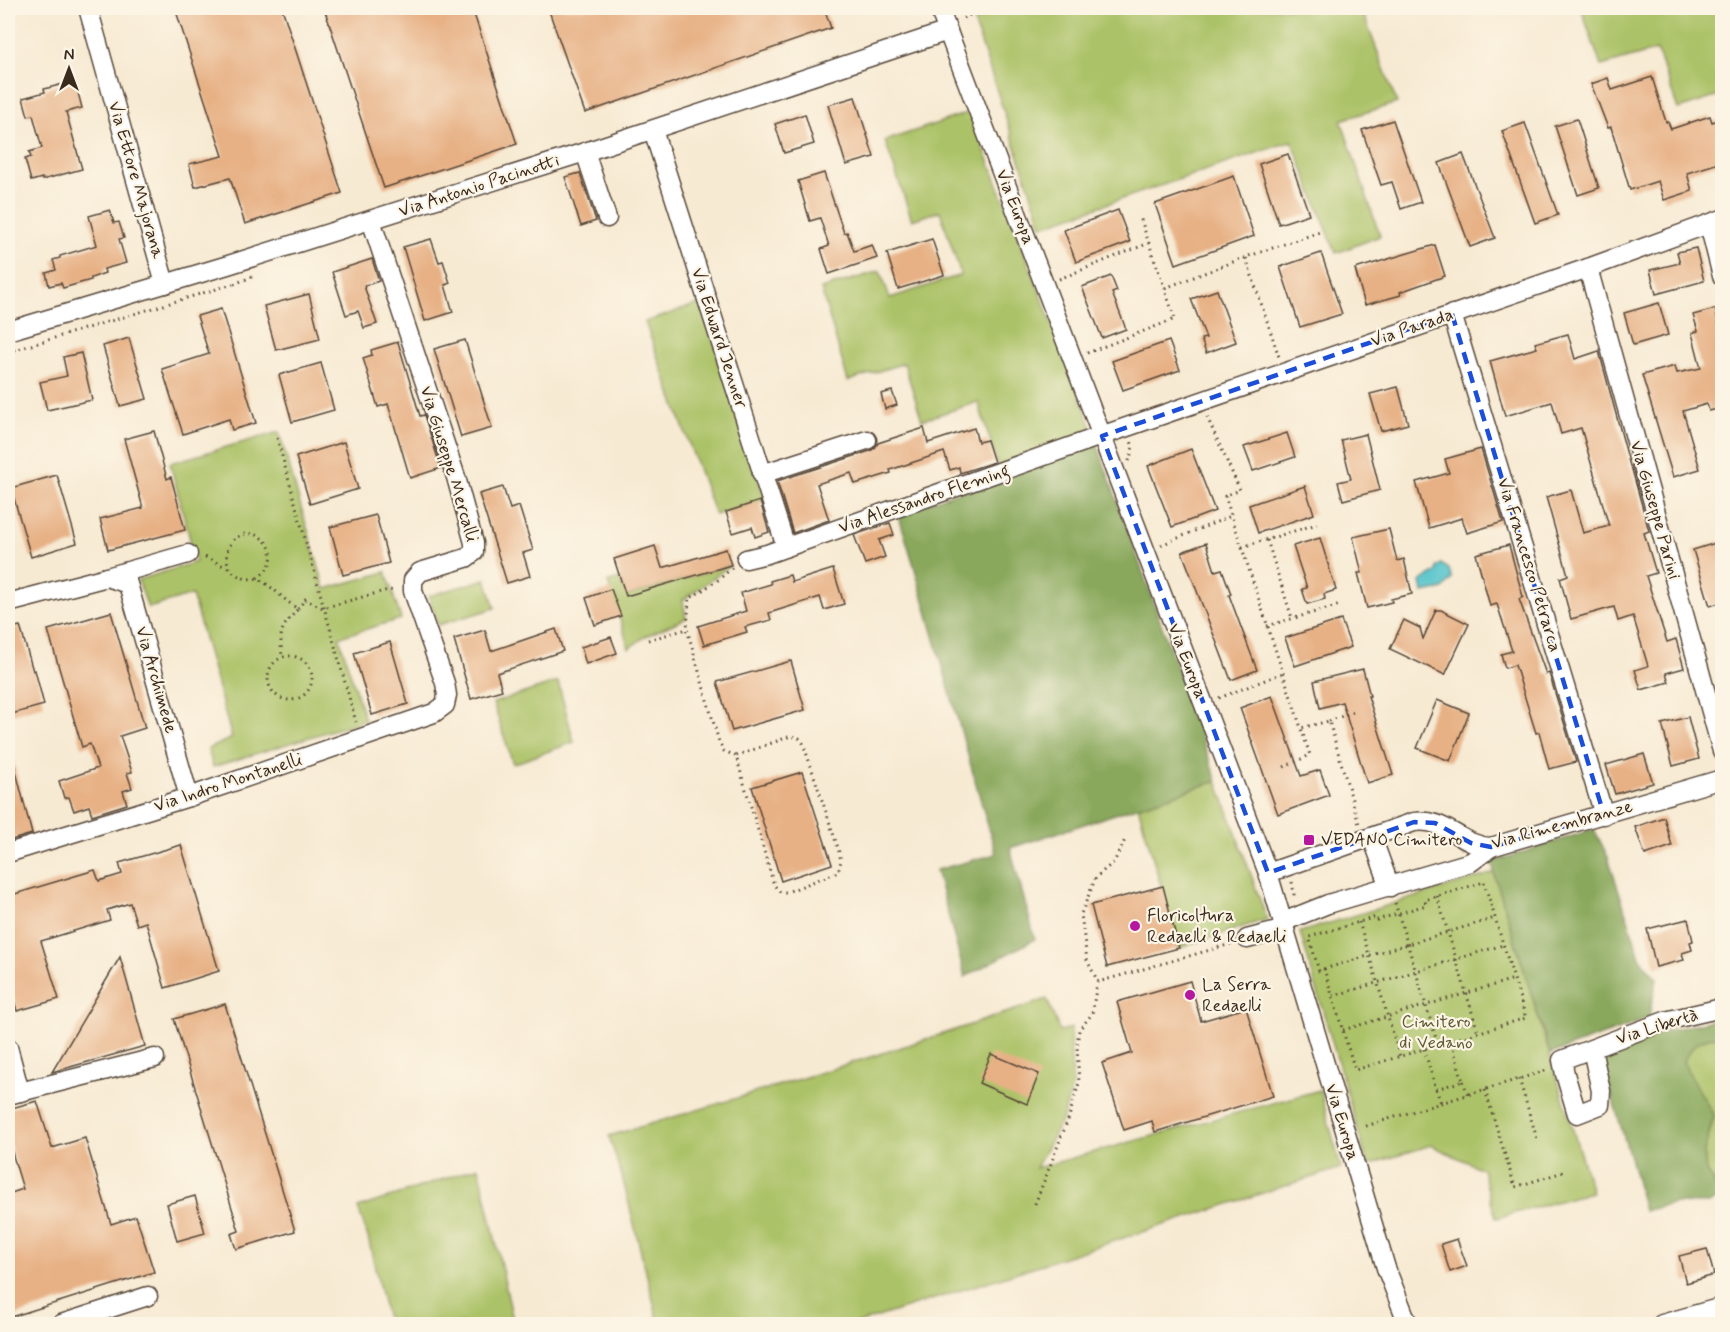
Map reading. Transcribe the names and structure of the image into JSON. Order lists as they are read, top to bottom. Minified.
{"streets":{"street":["Via Ettore Majorana","Via Antonio Pacinotti","Via Europa","Via Parada","Via Edward Jenner","Via Giuseppe Mercalli","Via Alessandro Fleming","Via Giuseppe Parini","Via Francesco Petrarca","Via Archimede","Via Indro Montanelli","Via Rimembranze","Via Libertà"]},"crossings":[["Via Ettore Majorana","Via Antonio Pacinotti"],["Via Antonio Pacinotti","Via Europa"],["Via Antonio Pacinotti","Via Edward Jenner"],["Via Antonio Pacinotti","Via Giuseppe Mercalli"],["Via Europa","Via Parada"],["Via Europa","Via Alessandro Fleming"],["Via Europa","Via Rimembranze"],["Via Parada","Via Alessandro Fleming"],["Via Parada","Via Giuseppe Parini"],["Via Parada","Via Francesco Petrarca"],["Via Edward Jenner","Via Alessandro Fleming"],["Via Giuseppe Mercalli","Via Indro Montanelli"],["Via Francesco Petrarca","Via Rimembranze"],["Via Archimede","Via Indro Montanelli"]],"parks":["Cimitero di Vedano"],"places":{"transit":["VEDANO Cimitero"],"other":["Floricoltura Redaelli & Redaelli","La Serra Redaelli"]},"north":"top"}
